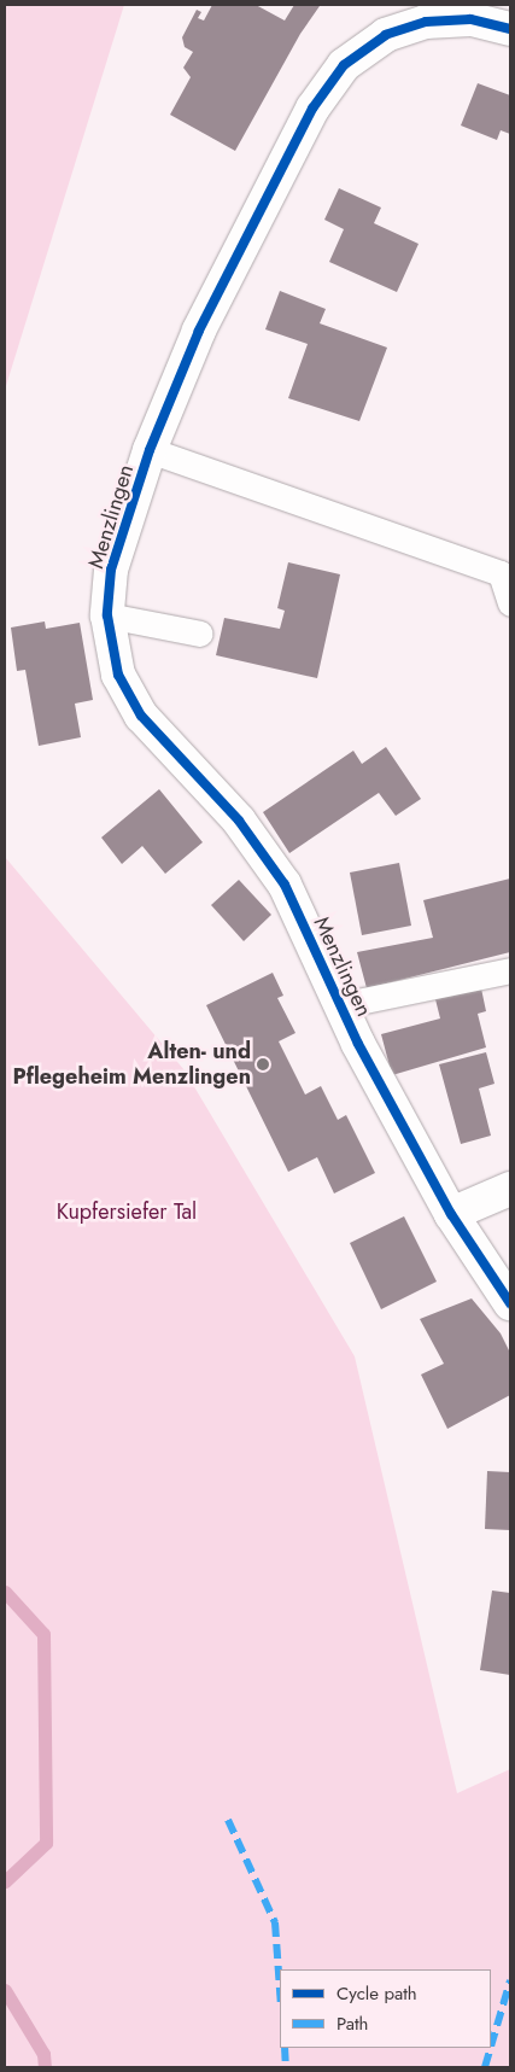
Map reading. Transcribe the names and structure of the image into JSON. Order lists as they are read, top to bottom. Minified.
{"streets":{"street":["Menzlingen"]},"parks":["Kupfersiefer Tal"],"places":["Alten- und Pflegeheim Menzlingen"],"legend":["Cycle path","Path"]}
